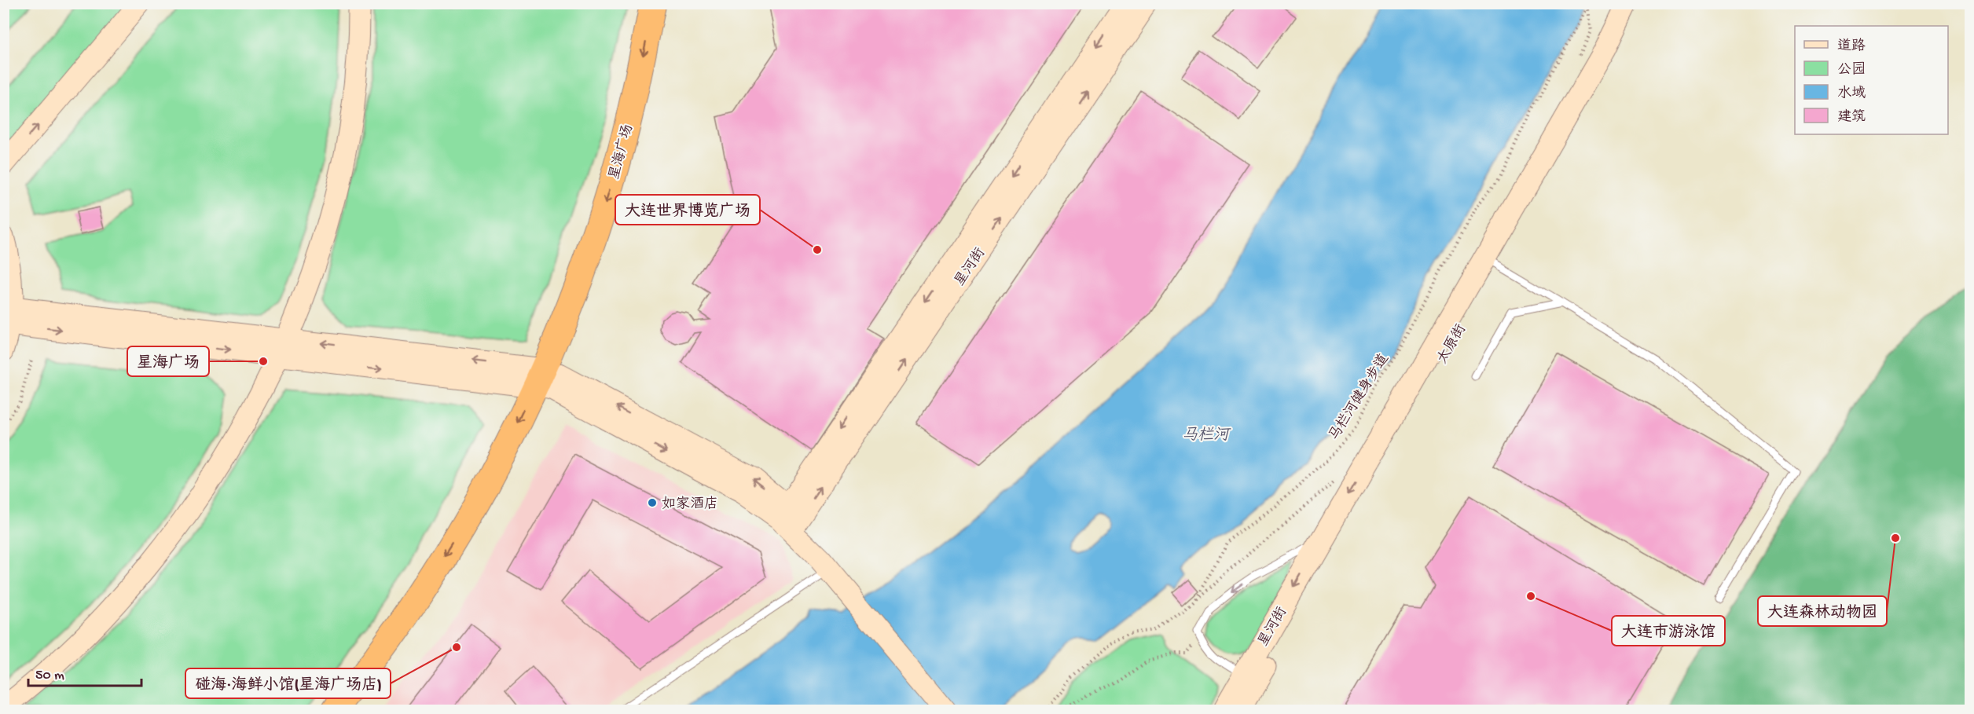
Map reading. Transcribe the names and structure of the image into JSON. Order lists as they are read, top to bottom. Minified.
{"streets":{"highway":["星海广场"],"street":["星河街","太原街"],"path":["马栏河健身步道"]},"crossings":[["星河街","太原街"]],"water":["马栏河"],"places":["大连世界博览广场","星海广场","如家酒店","大连森林动物园","大连市游泳馆","碰海·海鲜小馆(星海广场店)"],"legend":["道路","公园","水域","建筑"],"scale_bar":"50 m"}
